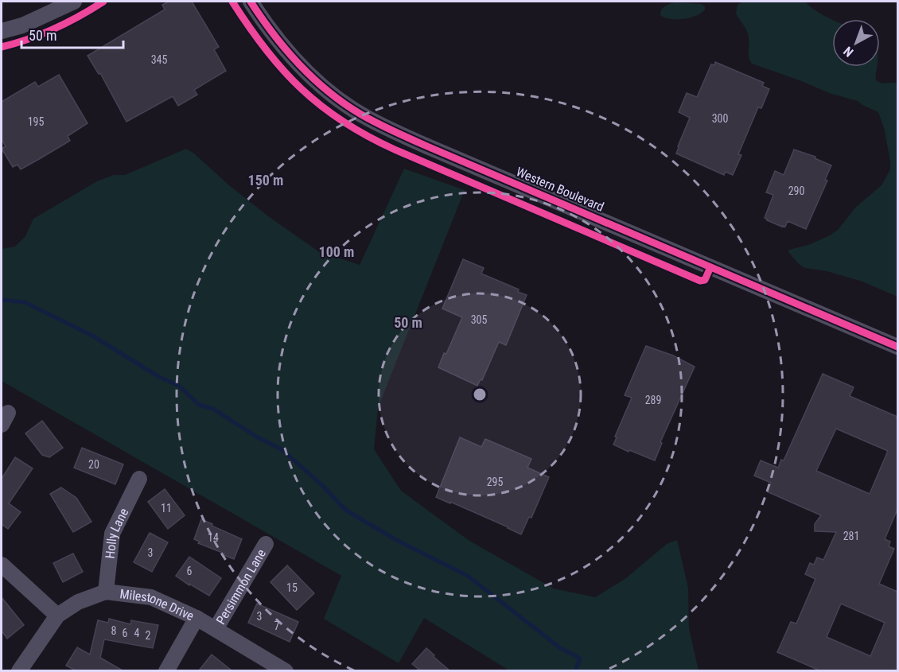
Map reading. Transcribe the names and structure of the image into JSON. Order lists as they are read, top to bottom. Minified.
{"streets":{"street":["Western Boulevard","Holly Lane","Persimmon Lane","Milestone Drive"]},"crossings":[["Holly Lane","Milestone Drive"],["Persimmon Lane","Milestone Drive"]],"house_numbers":["345","300","195","290","305","289","20","295","11","281","14","3","6","15","3","7","8","6","4","2"],"scale_bar":"50 m","north":"bottom left","rings":["150 m","100 m","50 m"]}
